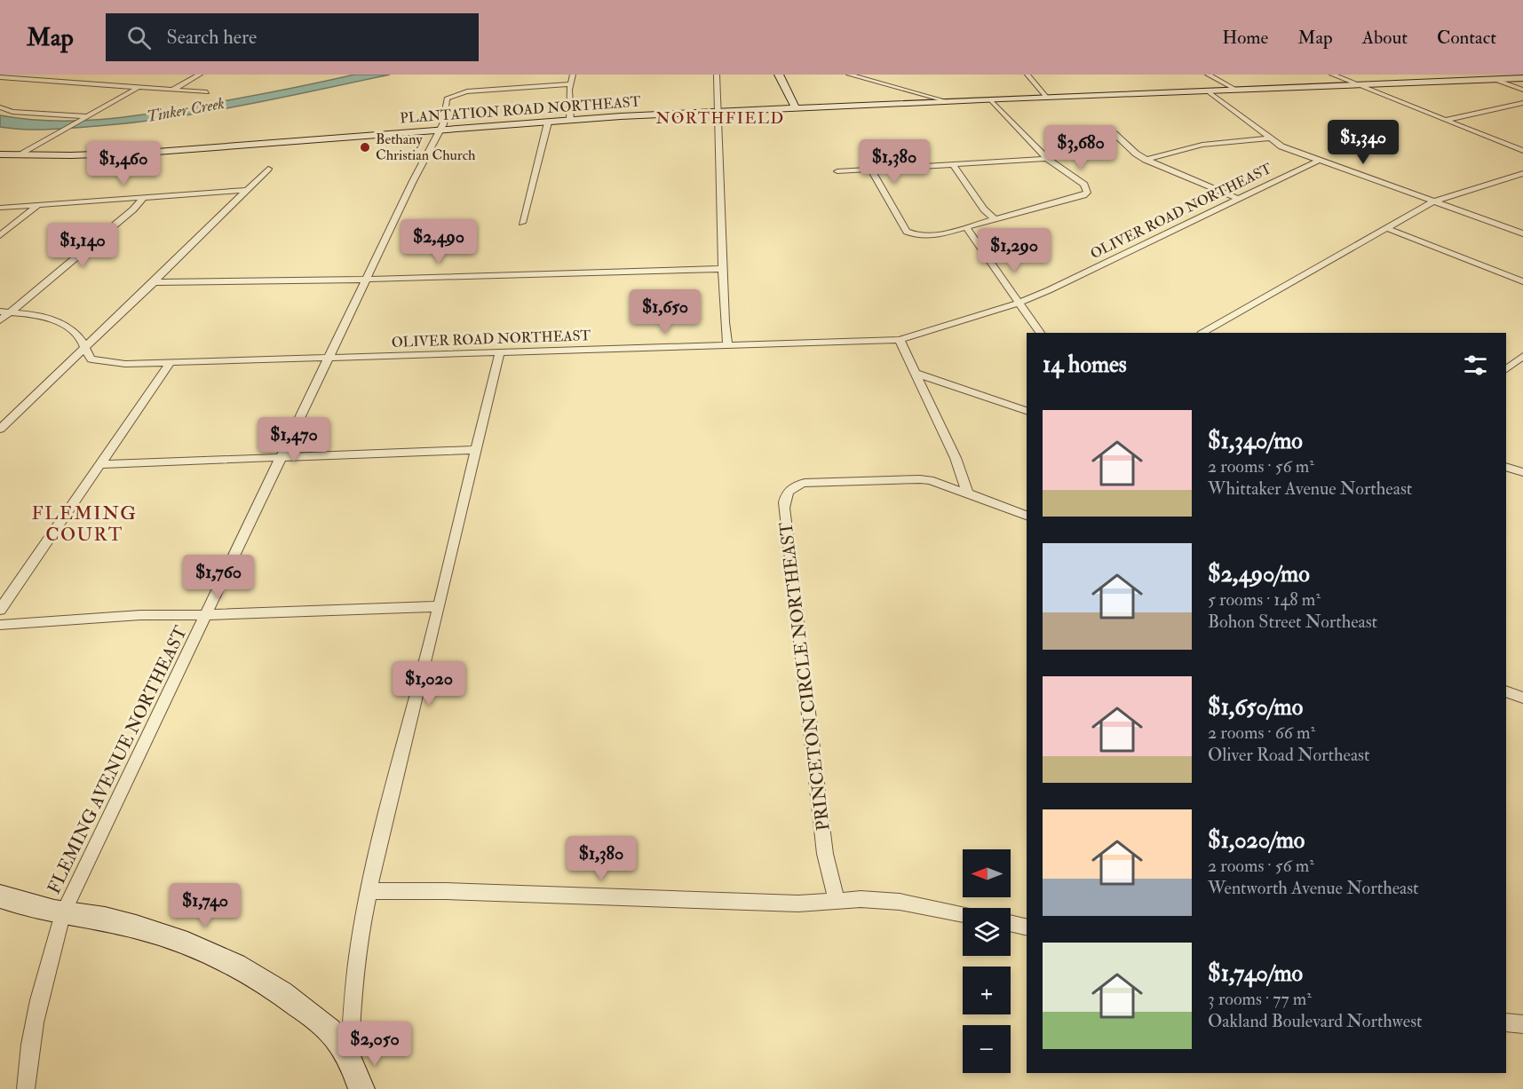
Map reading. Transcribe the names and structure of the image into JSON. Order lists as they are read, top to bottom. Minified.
{"streets":{"main road":["PLANTATION ROAD NORTHEAST"],"street":["OLIVER ROAD NORTHEAST","PRINCETON CIRCLE NORTHEAST","FLEMING AVENUE NORTHEAST"]},"crossings":[["PLANTATION ROAD NORTHEAST","FLEMING AVENUE NORTHEAST"],["OLIVER ROAD NORTHEAST","FLEMING AVENUE NORTHEAST"]],"districts":["NORTHFIELD","FLEMING COURT"],"water":["Tinker Creek"],"places":["Bethany Christian Church"],"north":"left","page":{"header":"Map","search":"Search here","nav":["Home","Map","About","Contact"],"price":["$1,340","$3,680","$1,380","$1,460","$2,490","$1,140","$1,290","$1,650","$1,470","$1,760","$1,020","$1,380","$1,740","$2,050"],"heading":"14 homes","list":[{"name":"$1,340/mo","note":"2 rooms · 56 m² · Whittaker Avenue Northeast"},{"name":"$2,490/mo","note":"5 rooms · 148 m² · Bohon Street Northeast"},{"name":"$1,650/mo","note":"2 rooms · 66 m² · Oliver Road Northeast"},{"name":"$1,020/mo","note":"2 rooms · 56 m² · Wentworth Avenue Northeast"},{"name":"$1,740/mo","note":"3 rooms · 77 m² · Oakland Boulevard Northwest"}],"map_buttons":["+","−"]}}
